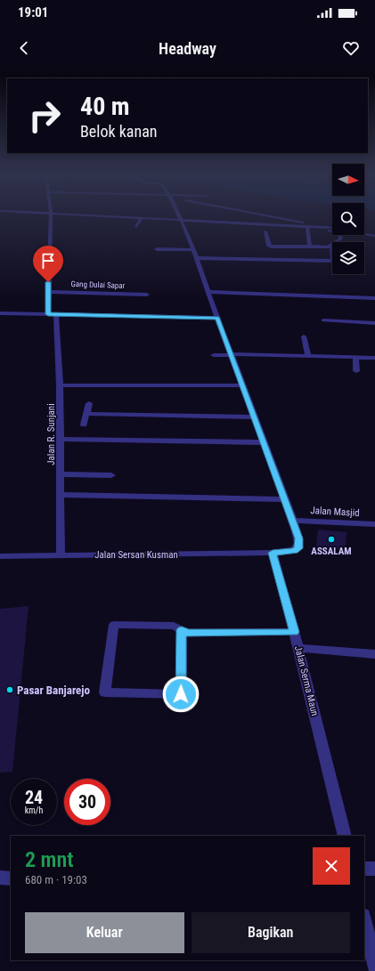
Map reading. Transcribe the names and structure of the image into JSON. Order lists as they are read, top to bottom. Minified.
{"streets":{"street":["Gang Dulai Sapar","Jalan R. Sunjani","Jalan Masjid","Jalan Sersan Kusman","Jalan Serma Maun"]},"crossings":[["Jalan R. Sunjani","Jalan Sersan Kusman"],["Jalan Sersan Kusman","Jalan Serma Maun"]],"places":["ASSALAM","Pasar Banjarejo"],"north":"right","page":{"status":"19:01","header":"Headway","turn":["40 m","Belok kanan"],"speed":"24 km/h","limit":"30","heading":["2 mnt","680 m · 19:03"],"buttons":["Keluar","Bagikan"]}}
